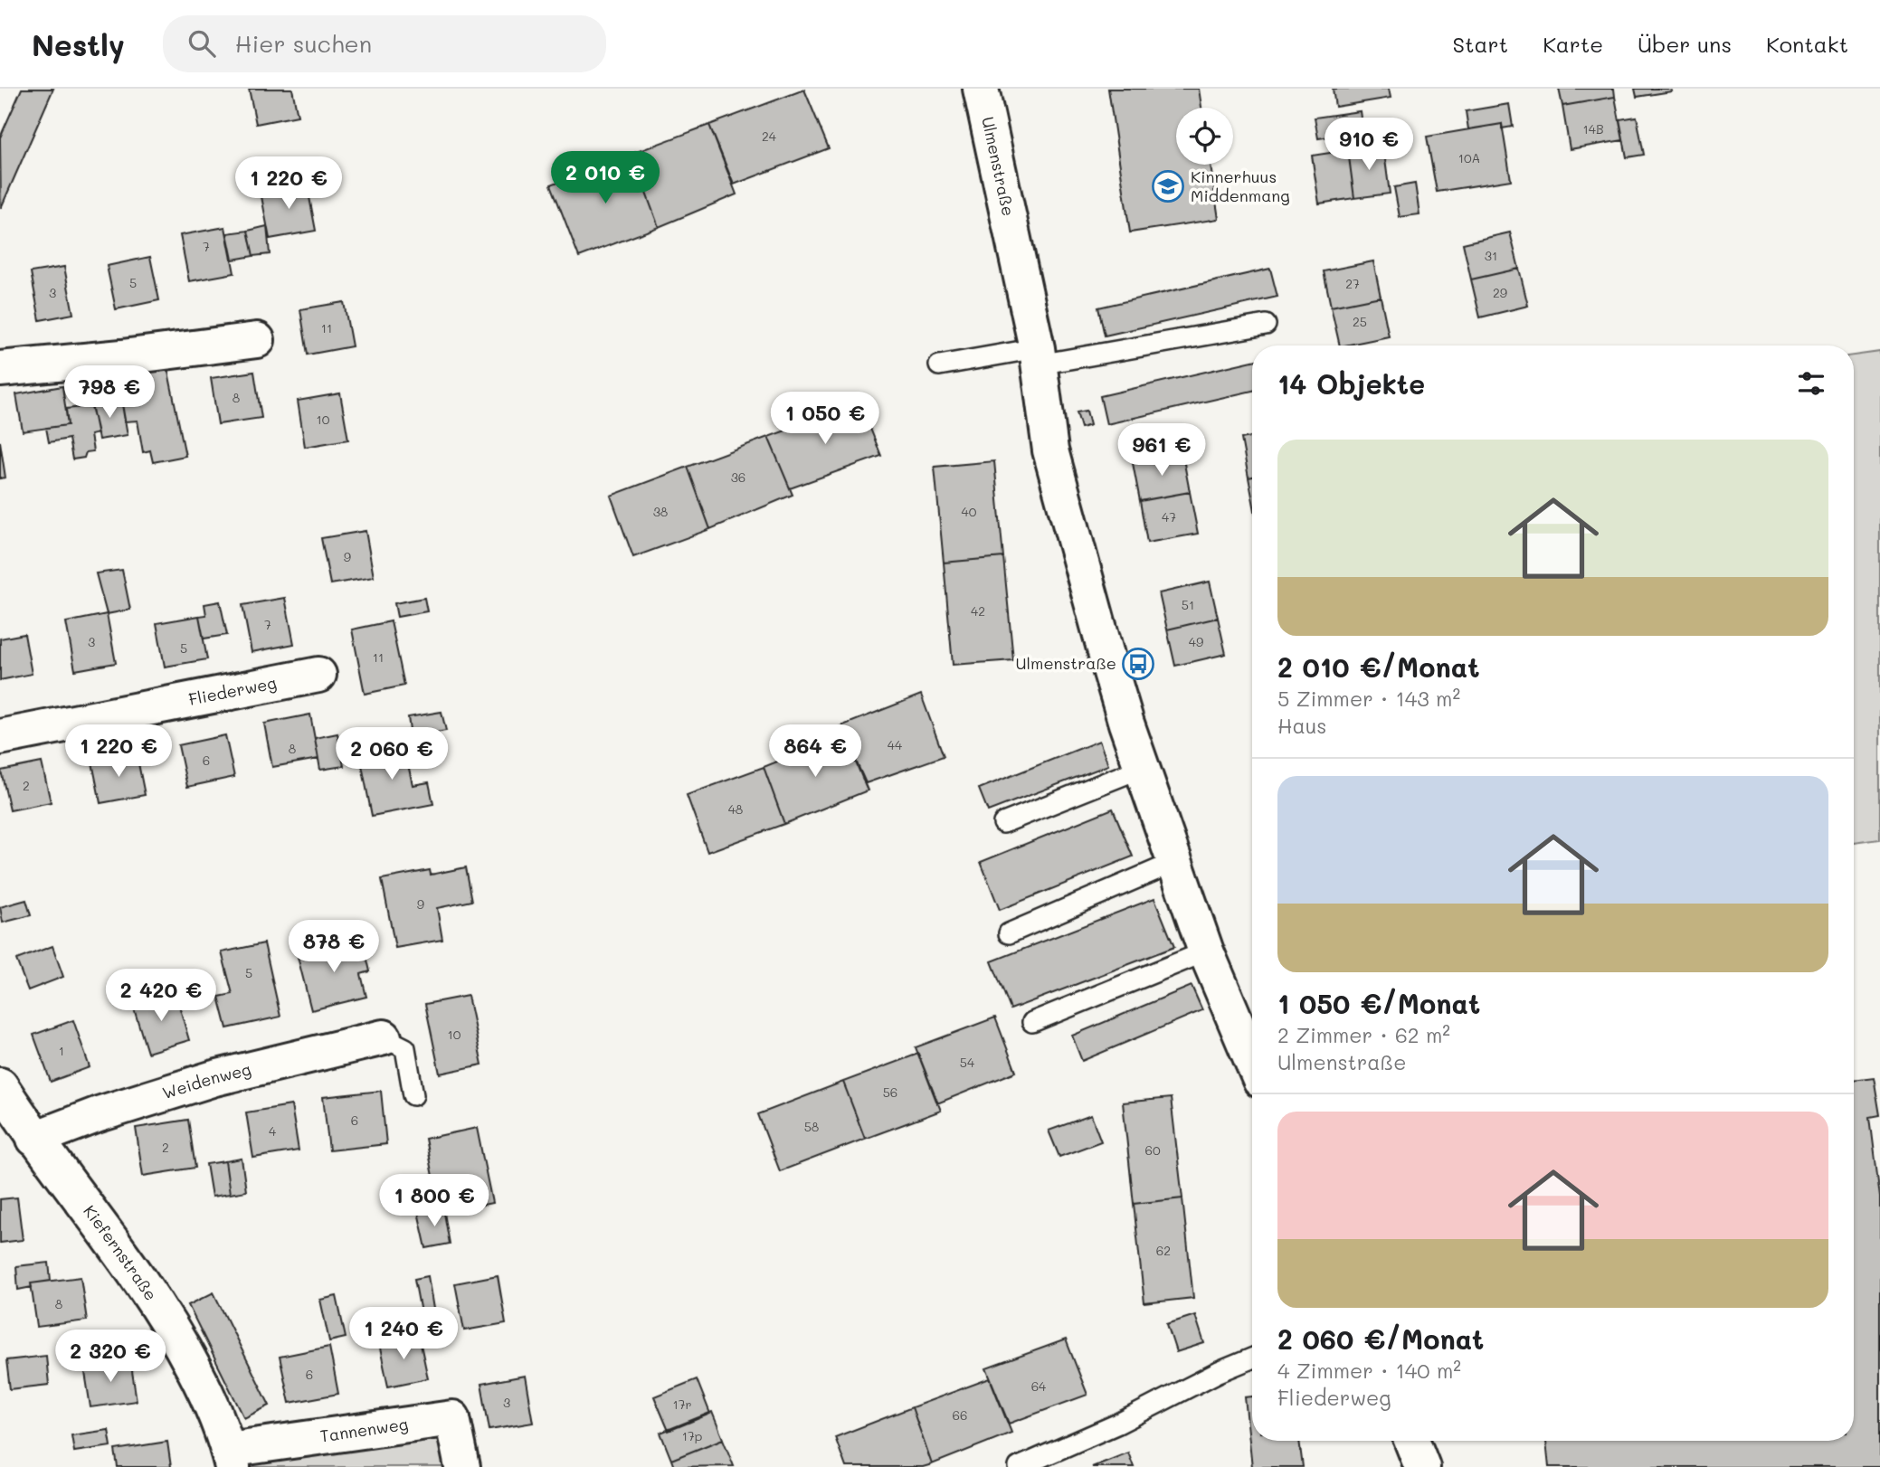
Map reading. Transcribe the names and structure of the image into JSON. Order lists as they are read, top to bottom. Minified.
{"streets":{"street":["Ulmenstraße","Fliederweg","Weidenweg","Kiefernstraße","Tannenweg"]},"crossings":[["Weidenweg","Kiefernstraße"],["Kiefernstraße","Tannenweg"]],"places":{"school or university":["Kinnerhuus Middenmang"],"bus stop":["Ulmenstraße"]},"house_numbers":["14B","24","10A","7","31","5","27","3","29","25","11","8","10","36","38","40","47","9","51","42","7","3","49","5","11","44","8","6","2","48","9","5","10","1","54","56","6","58","4","2","60","62","8","6","64","3","17r","66","17p"],"page":{"header":"Nestly","search":"Hier suchen","nav":["Start","Karte","Über uns","Kontakt"],"price":["910 €","2 010 €","1 220 €","798 €","1 050 €","961 €","1 220 €","864 €","2 060 €","878 €","2 420 €","1 800 €","1 240 €","2 320 €"],"heading":"14 Objekte","list":[{"name":"2 010 €/Monat","note":"5 Zimmer · 143 m² · Haus"},{"name":"1 050 €/Monat","note":"2 Zimmer · 62 m² · Ulmenstraße"},{"name":"2 060 €/Monat","note":"4 Zimmer · 140 m² · Fliederweg"}]}}
